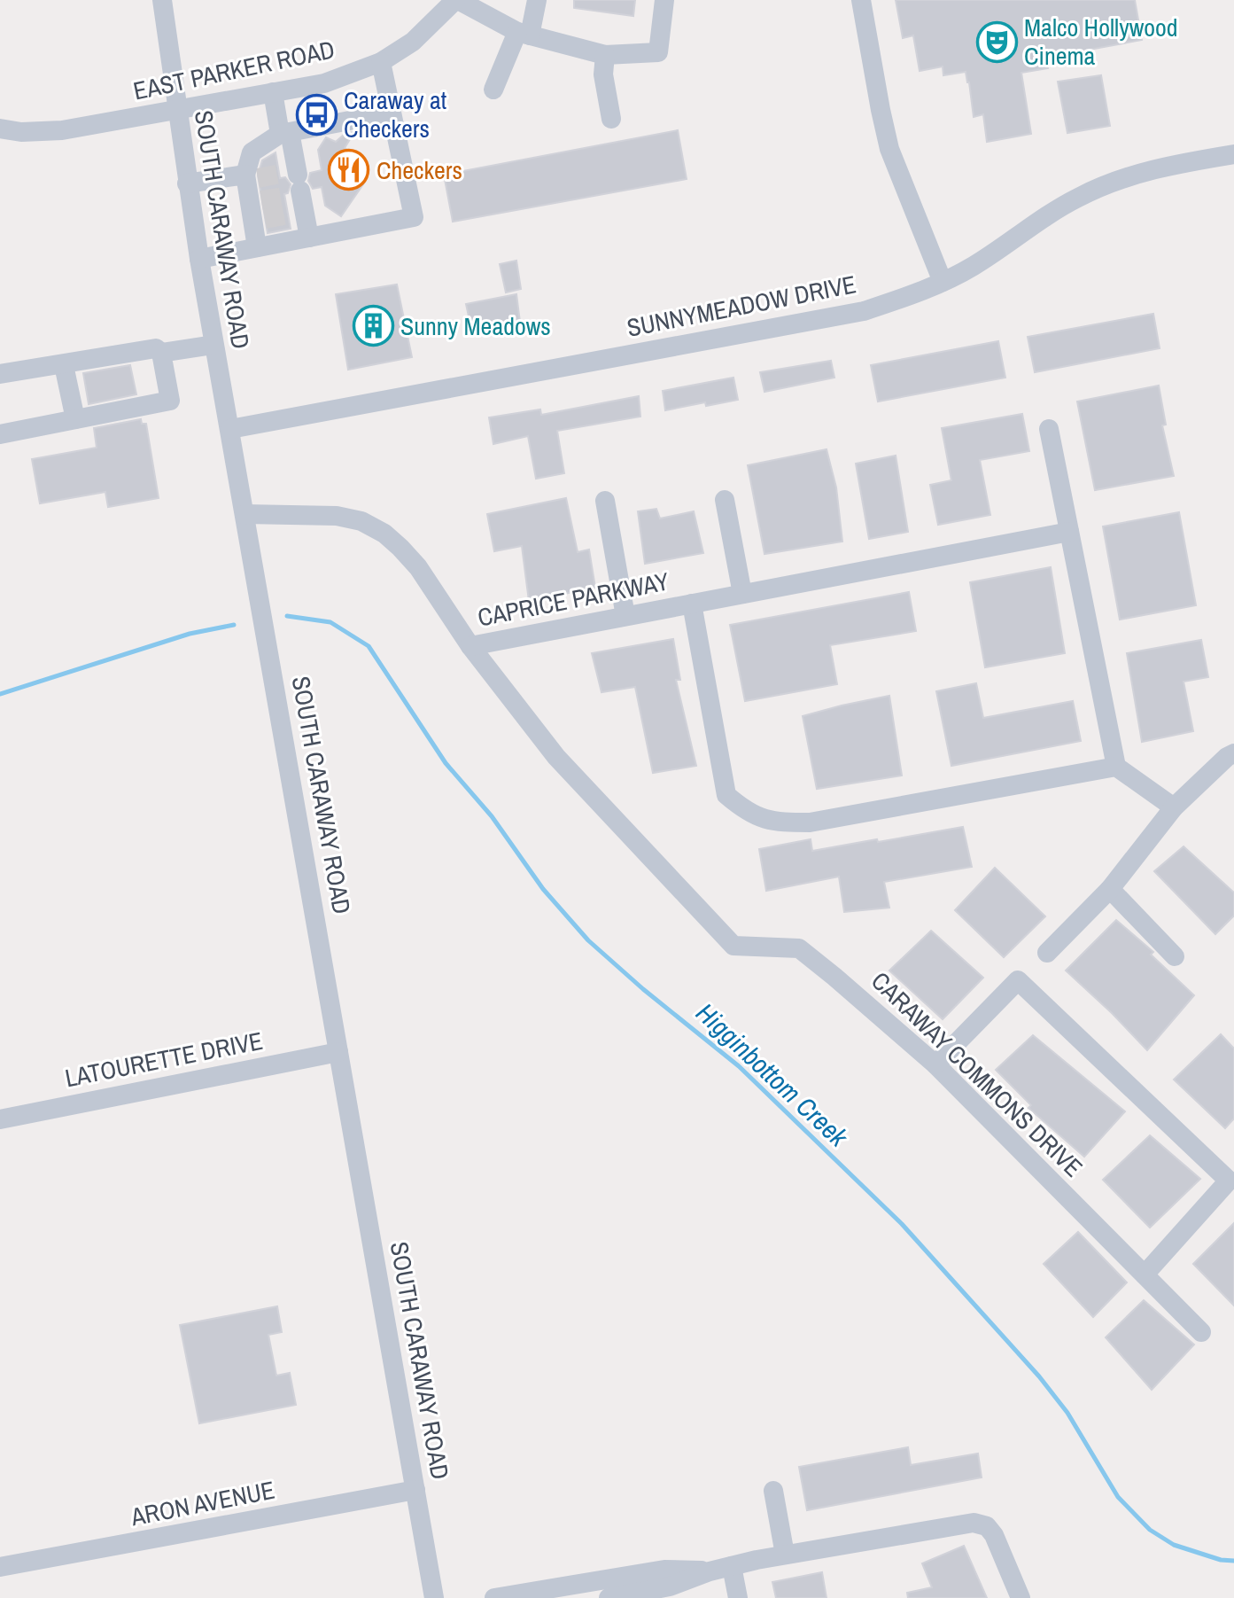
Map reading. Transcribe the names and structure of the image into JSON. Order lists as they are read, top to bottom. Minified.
{"streets":{"street":["EAST PARKER ROAD","SOUTH CARAWAY ROAD","SUNNYMEADOW DRIVE","CAPRICE PARKWAY","LATOURETTE DRIVE","CARAWAY COMMONS DRIVE","ARON AVENUE"]},"crossings":[["EAST PARKER ROAD","SOUTH CARAWAY ROAD"],["SOUTH CARAWAY ROAD","SUNNYMEADOW DRIVE"],["SOUTH CARAWAY ROAD","CAPRICE PARKWAY"],["SOUTH CARAWAY ROAD","LATOURETTE DRIVE"],["SOUTH CARAWAY ROAD","ARON AVENUE"],["CAPRICE PARKWAY","CARAWAY COMMONS DRIVE"]],"water":["Higginbottom Creek"],"places":{"theatre":["Malco Hollywood Cinema"],"bus stop":["Caraway at Checkers"],"restaurant":["Checkers"],"building":["Sunny Meadows"]}}
